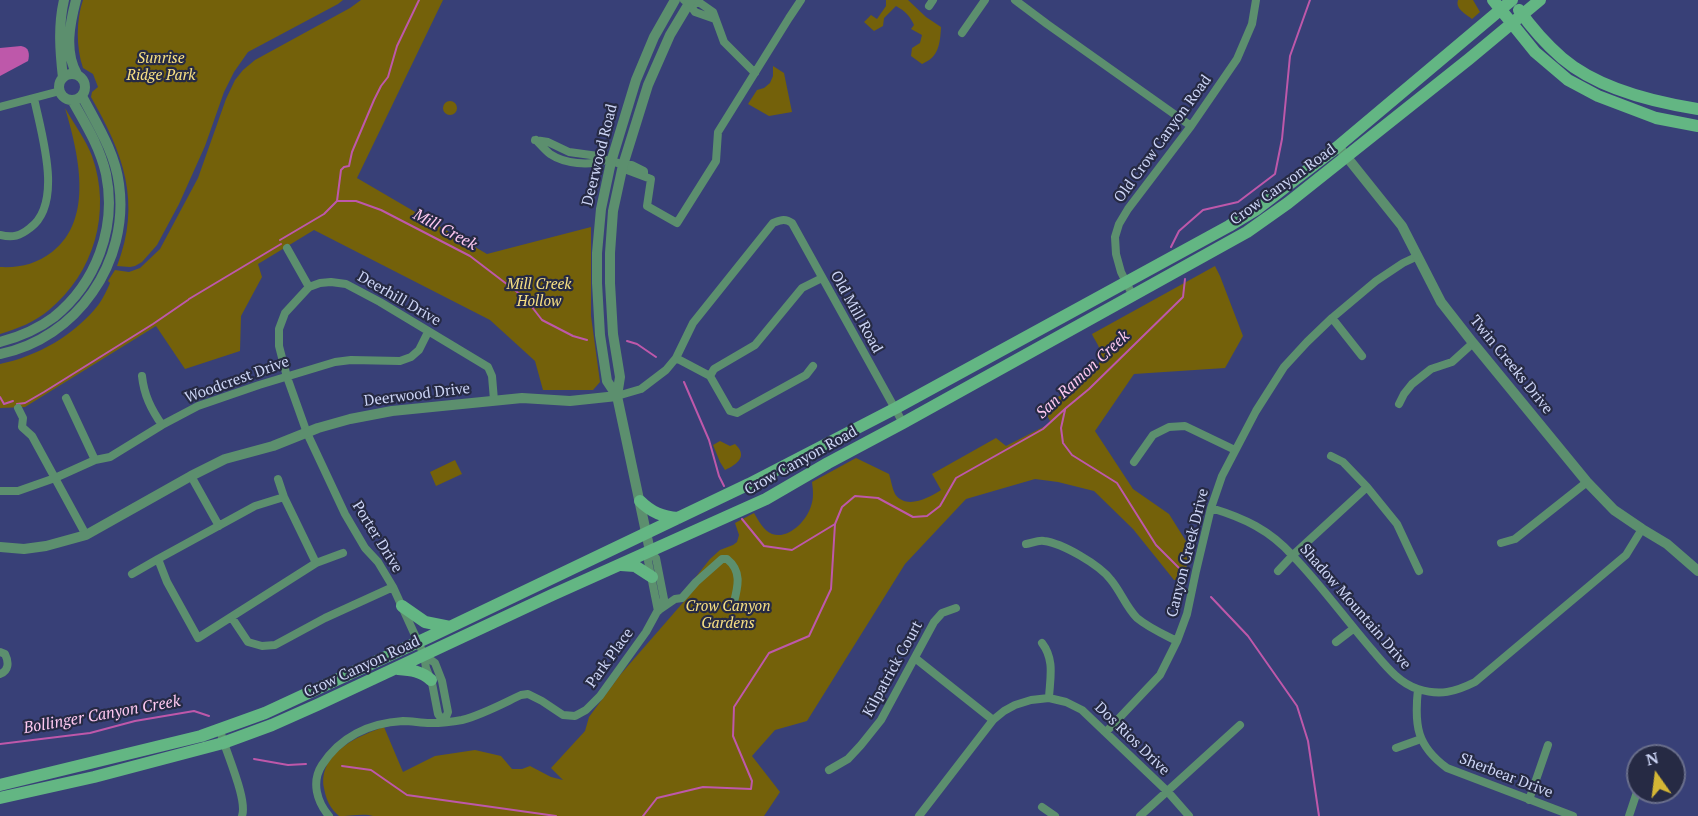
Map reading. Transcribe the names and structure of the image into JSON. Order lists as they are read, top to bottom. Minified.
{"streets":{"main road":["Crow Canyon Road"],"street":["Old Crow Canyon Road","Deerwood Road","Deerhill Drive","Old Mill Road","Twin Creeks Drive","Woodcrest Drive","Deerwood Drive","Porter Drive","Canyon Creek Drive","Shadow Mountain Drive","Park Place","Kilpatrick Court","Dos Rios Drive","Sherbear Drive"]},"crossings":[["Old Crow Canyon Road","Crow Canyon Road"],["Deerwood Road","Crow Canyon Road"],["Deerwood Road","Deerwood Drive"],["Deerwood Road","Park Place"],["Crow Canyon Road","Old Mill Road"],["Crow Canyon Road","Twin Creeks Drive"],["Crow Canyon Road","Porter Drive"],["Crow Canyon Road","Park Place"],["Deerhill Drive","Woodcrest Drive"],["Deerhill Drive","Deerwood Drive"],["Old Mill Road","Deerwood Drive"],["Twin Creeks Drive","Canyon Creek Drive"],["Twin Creeks Drive","Shadow Mountain Drive"],["Deerwood Drive","Porter Drive"],["Canyon Creek Drive","Shadow Mountain Drive"],["Canyon Creek Drive","Dos Rios Drive"],["Shadow Mountain Drive","Sherbear Drive"]],"water":["Mill Creek","San Ramon Creek","Bollinger Canyon Creek"],"parks":["Sunrise Ridge Park","Mill Creek Hollow","Crow Canyon Gardens"],"north":"top"}
